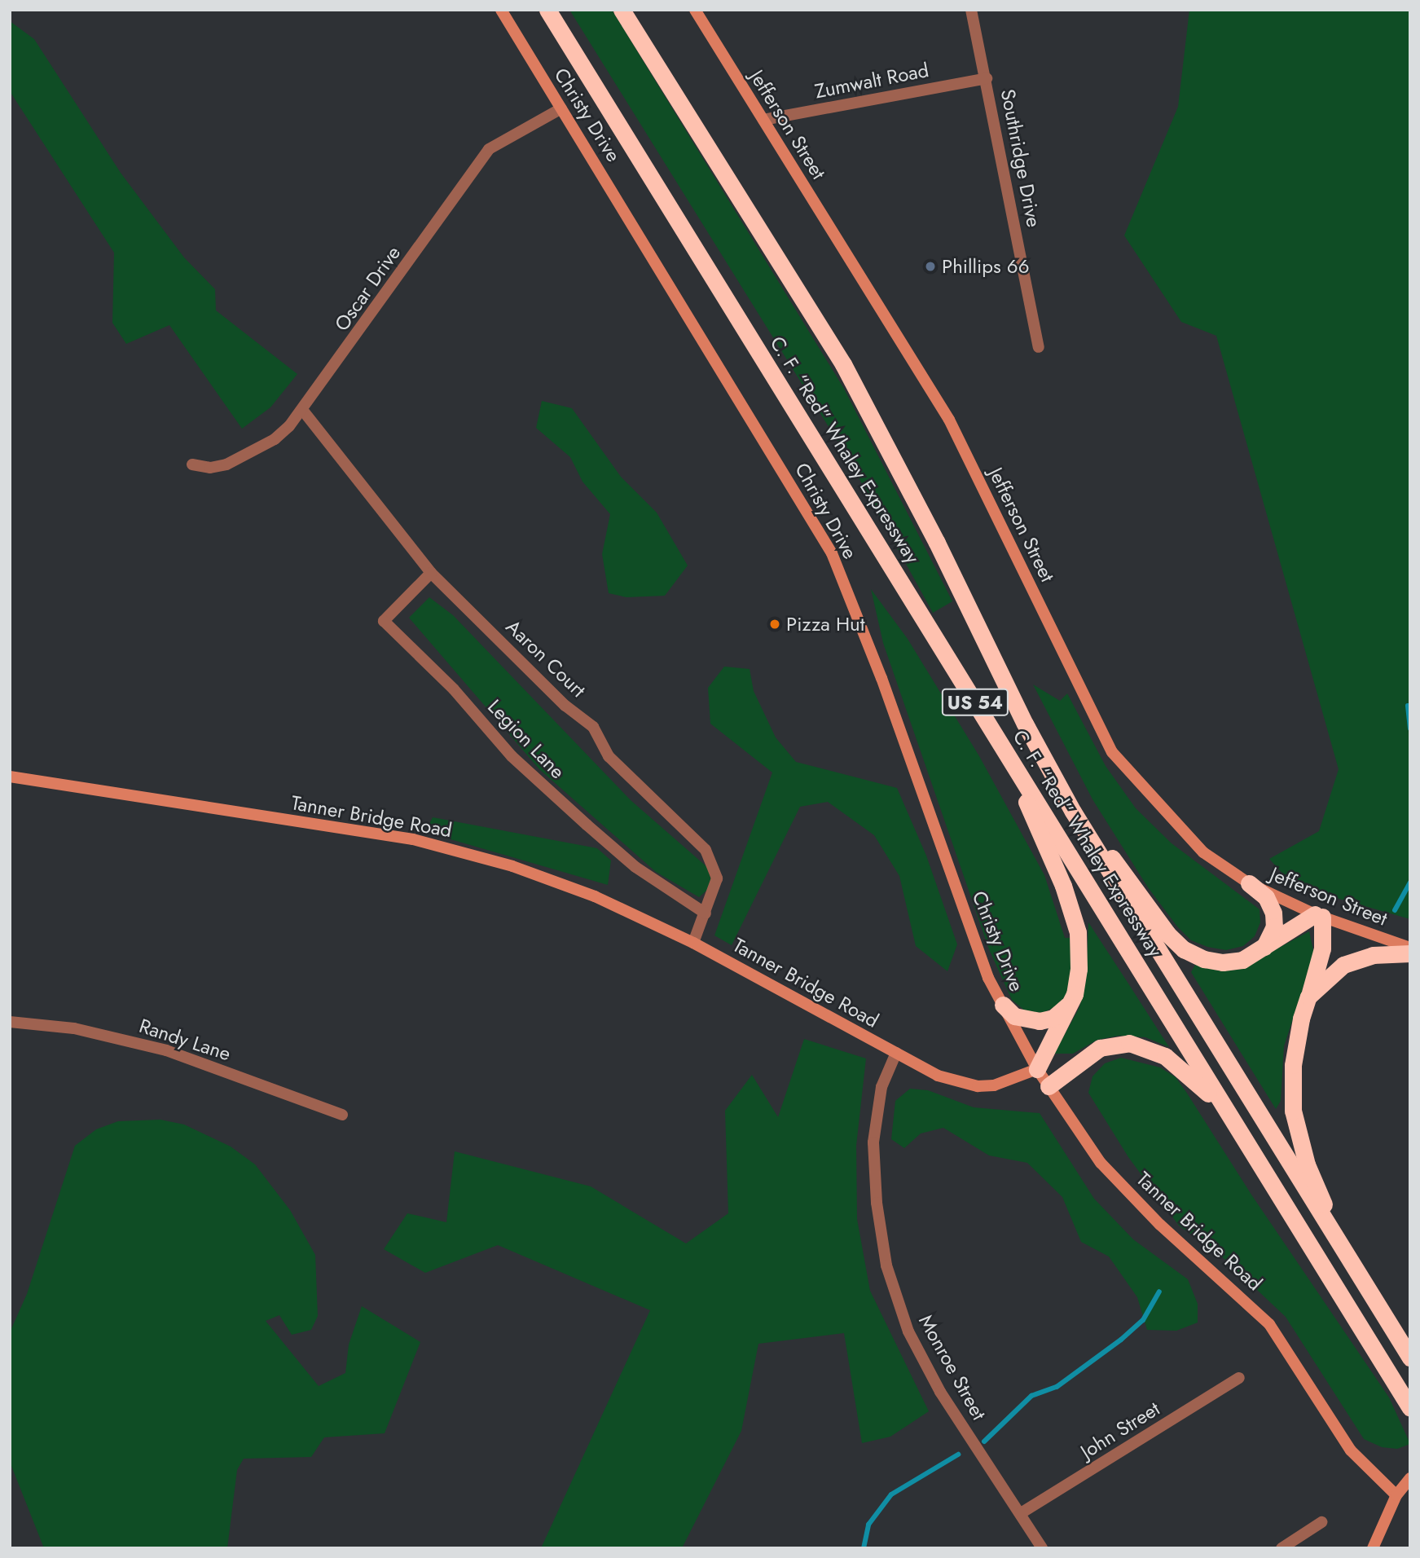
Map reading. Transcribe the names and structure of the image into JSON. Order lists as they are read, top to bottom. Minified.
{"streets":{"highway":["C. F. “Red” Whaley Expressway","US 54"],"street":["Zumwalt Road","Christy Drive","Jefferson Street","Southridge Drive","Oscar Drive","Aaron Court","Legion Lane","Tanner Bridge Road","Randy Lane","Monroe Street","John Street"]},"crossings":[["Zumwalt Road","Jefferson Street"],["Zumwalt Road","Southridge Drive"],["Christy Drive","Oscar Drive"],["Christy Drive","Tanner Bridge Road"],["Oscar Drive","Aaron Court"],["Aaron Court","Legion Lane"],["Aaron Court","Tanner Bridge Road"],["Tanner Bridge Road","Monroe Street"],["Monroe Street","John Street"]],"places":["Phillips 66","Pizza Hut"]}
